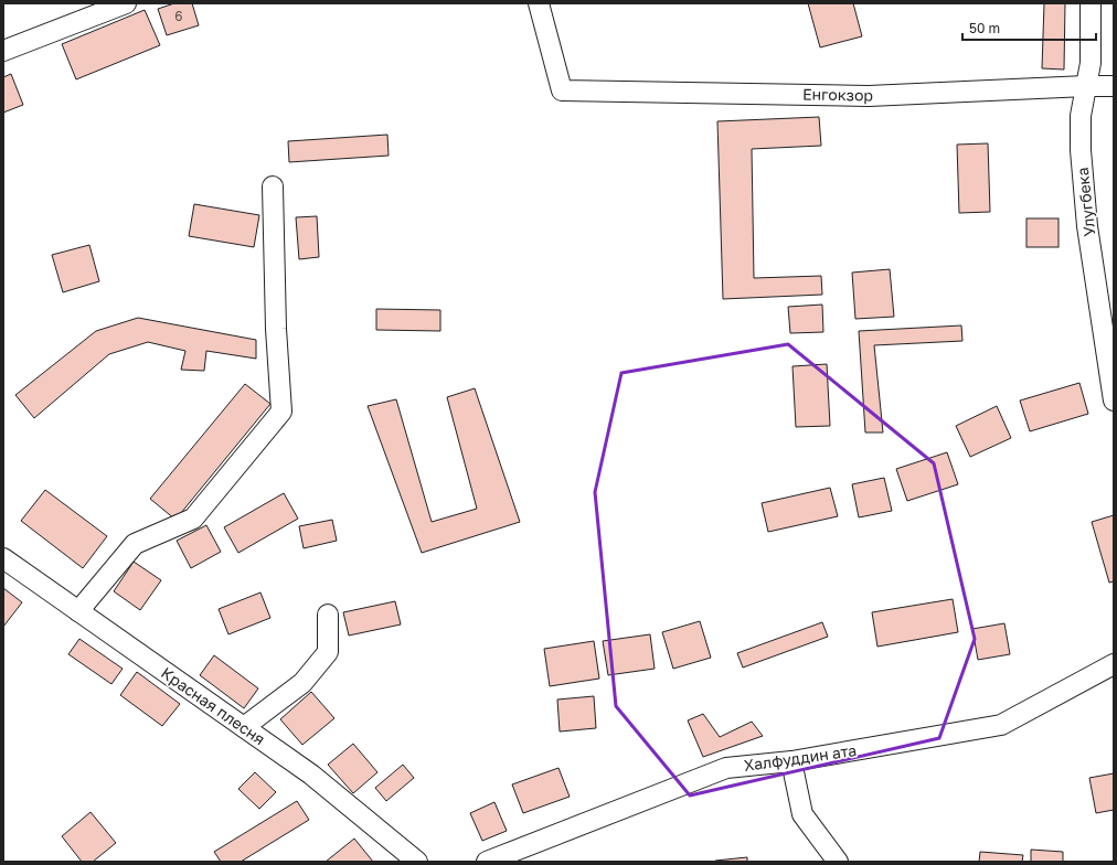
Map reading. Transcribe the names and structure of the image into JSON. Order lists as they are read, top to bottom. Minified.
{"streets":{"street":["Енгокзор","Улугбека","Красная плесня","Халфуддин ата"]},"crossings":[["Енгокзор","Улугбека"]],"house_numbers":["6"],"scale_bar":"50 m"}
